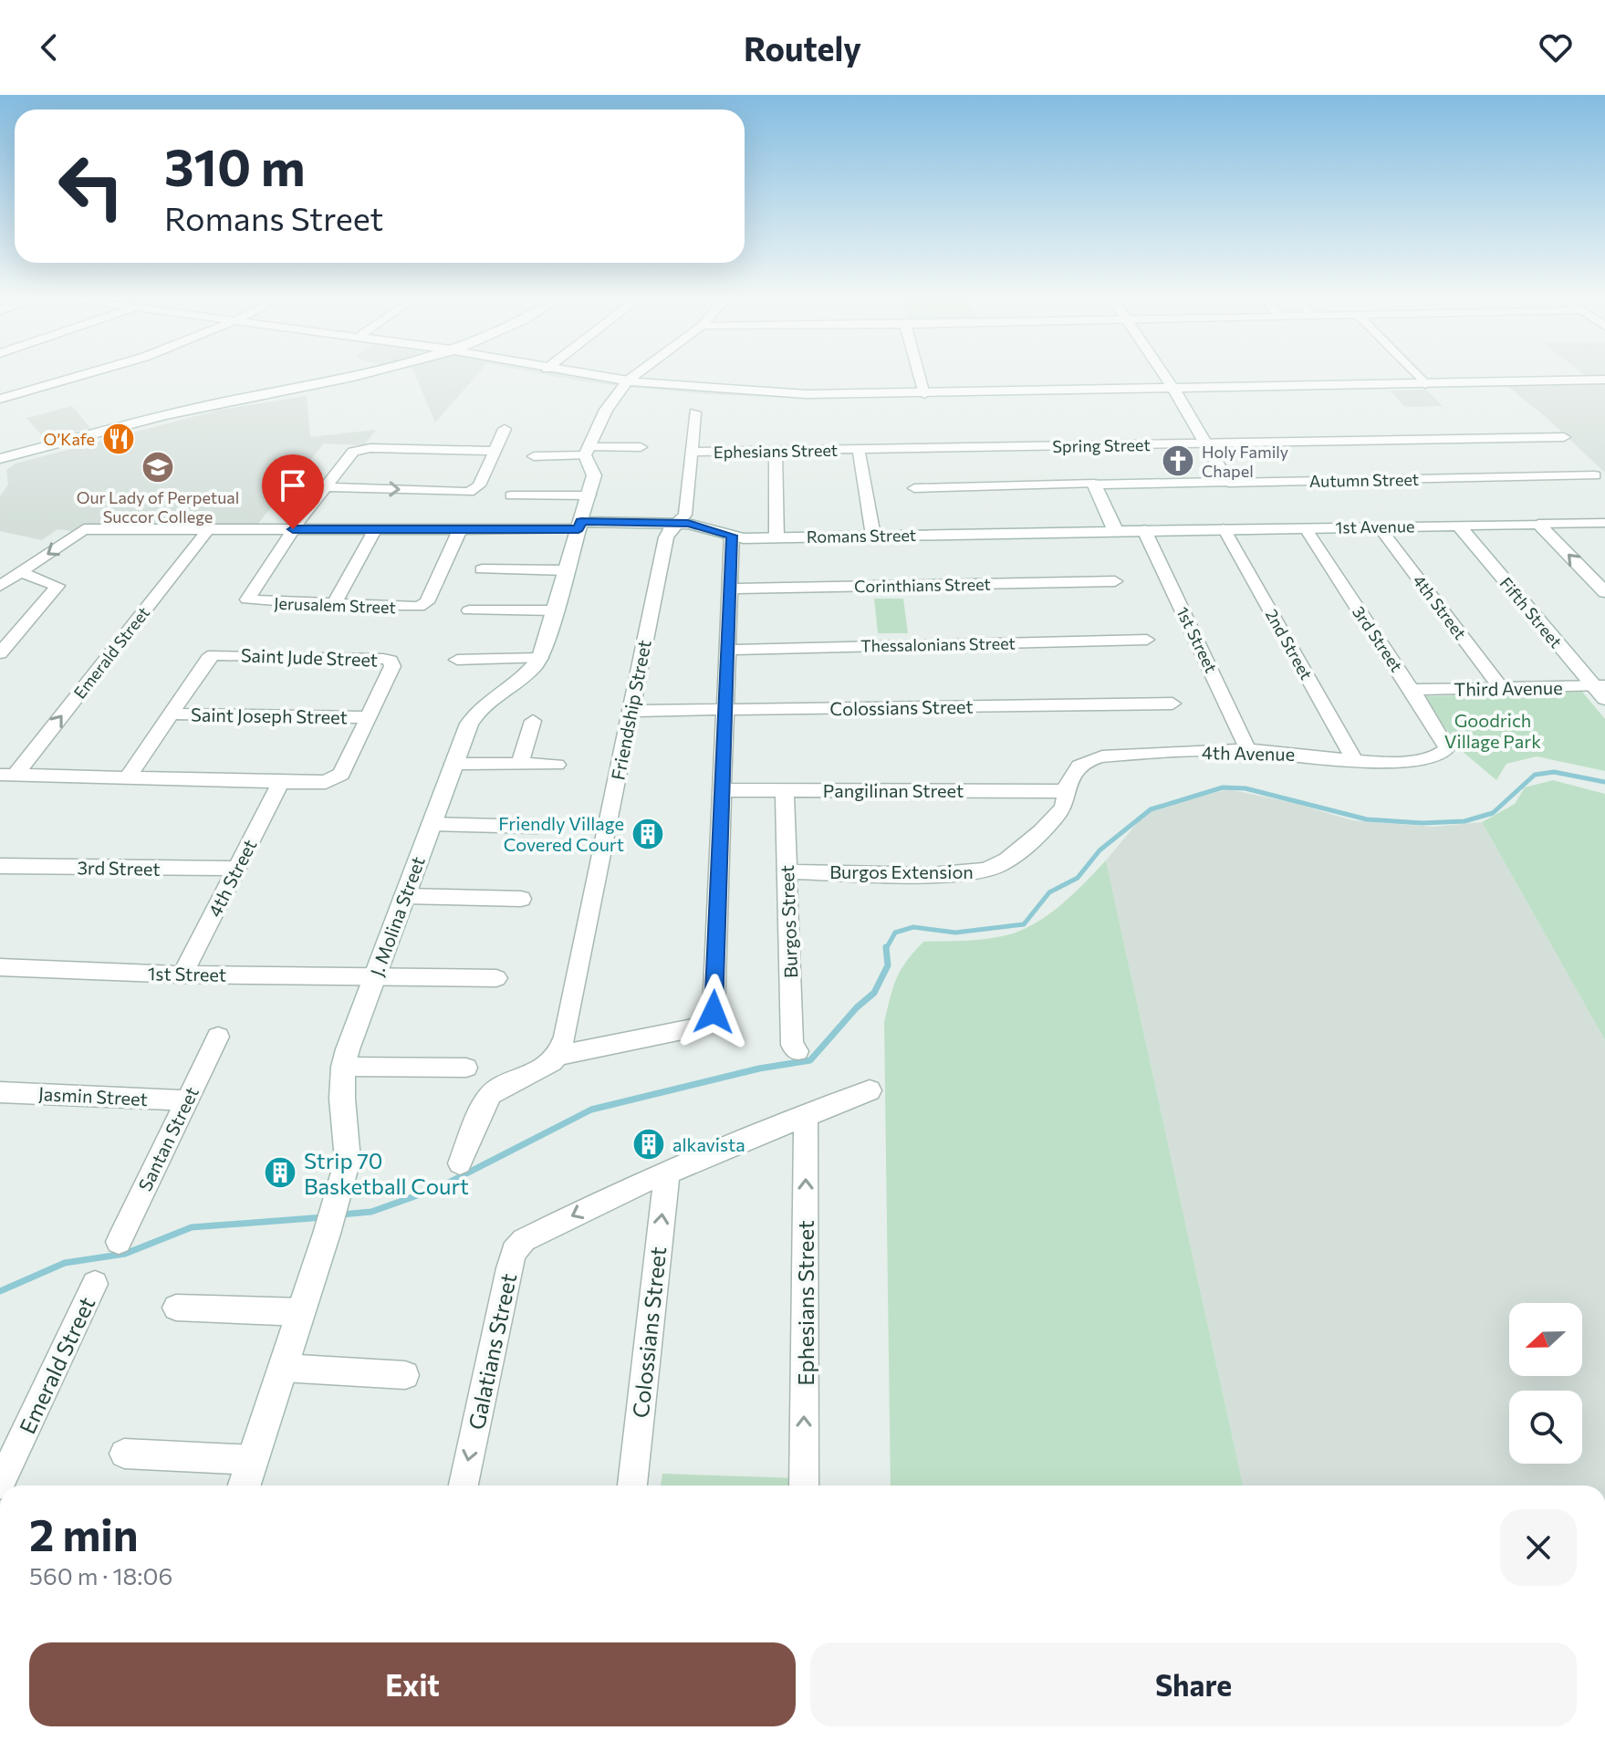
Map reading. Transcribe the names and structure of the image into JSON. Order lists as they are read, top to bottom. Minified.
{"streets":{"street":["Spring Street","Ephesians Street","Autumn Street","1st Avenue","Romans Street","Corinthians Street","Jerusalem Street","4th Street","Fifth Street","3rd Street","1st Street","Thessalonians Street","2nd Street","Emerald Street","Saint Jude Street","Third Avenue","Colossians Street","Friendship Street","Saint Joseph Street","4th Avenue","Pangilinan Street","Burgos Extension","J. Molina Street","Burgos Street","Jasmin Street","Santan Street","Galatians Street"]},"crossings":[["Spring Street","Ephesians Street"],["Ephesians Street","Friendship Street"],["Ephesians Street","Galatians Street"],["1st Avenue","Romans Street"],["1st Avenue","4th Street"],["1st Avenue","Fifth Street"],["1st Avenue","3rd Street"],["1st Avenue","1st Street"],["1st Avenue","2nd Street"],["Romans Street","1st Street"],["Romans Street","Friendship Street"],["4th Street","3rd Street"],["4th Street","1st Street"],["4th Street","Saint Jude Street"],["4th Street","Third Avenue"],["Fifth Street","Third Avenue"],["3rd Street","Third Avenue"],["3rd Street","4th Avenue"],["1st Street","4th Avenue"],["1st Street","J. Molina Street"],["2nd Street","4th Avenue"],["Saint Jude Street","Saint Joseph Street"],["Colossians Street","Friendship Street"],["Colossians Street","Galatians Street"],["4th Avenue","Pangilinan Street"],["4th Avenue","Burgos Extension"],["Pangilinan Street","Burgos Extension"],["Pangilinan Street","Burgos Street"],["Burgos Extension","Burgos Street"],["Jasmin Street","Santan Street"]],"one_way":["Ephesians Street","Emerald Street","Colossians Street"],"parks":["Goodrich Village Park"],"places":{"restaurant":["O’Kafe"],"church":["Holy Family Chapel"],"school or university":["Our Lady of Perpetual Succor College"],"building":["Friendly Village Covered Court","alkavista","Strip 70 Basketball Court"]},"north":"left","page":{"header":"Routely","turn":["310 m","Romans Street"],"heading":["2 min","560 m · 18:06"],"buttons":["Exit","Share"]}}
